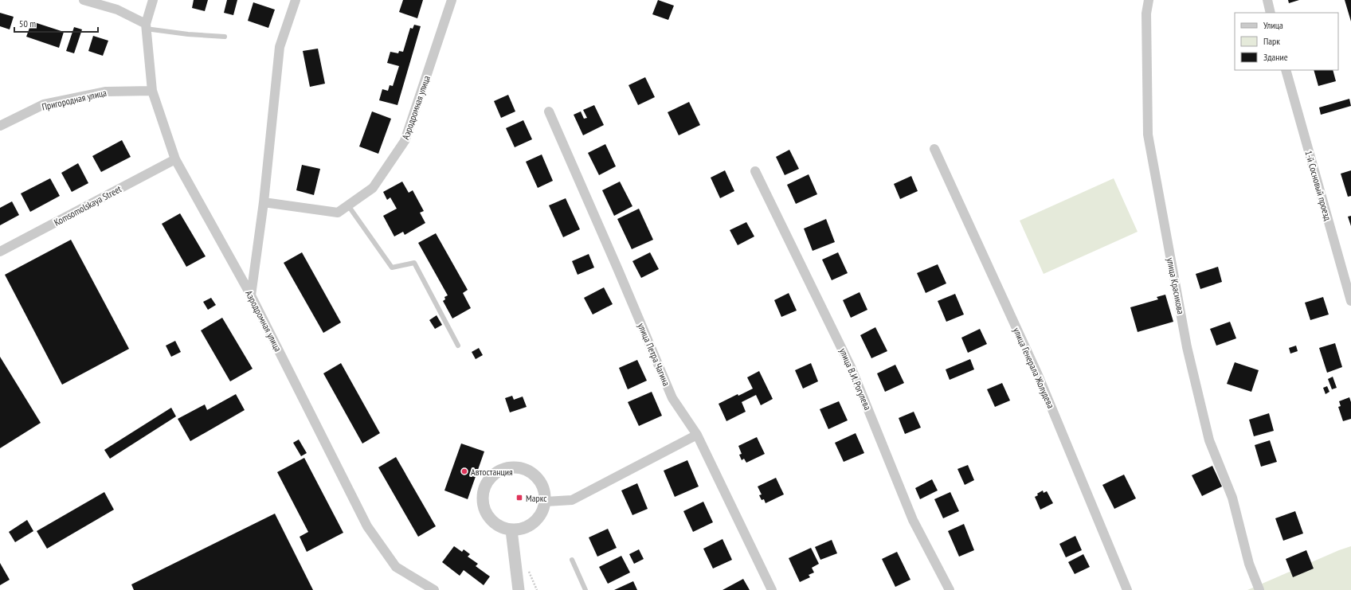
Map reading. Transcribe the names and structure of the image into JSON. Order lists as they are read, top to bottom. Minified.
{"streets":{"street":["Пригородная улица","Аэродромная улица","1-й Сосновый проезд","Komsomolskaya Street","улица Красикова","улица Петра Чагина","улица Генерала Жолудева","улица В.И. Рогулева"]},"crossings":[["Пригородная улица","Аэродромная улица"],["Аэродромная улица","Komsomolskaya Street"]],"places":{"other":["Автостанция"],"transit":["Маркс"]},"legend":["Улица","Парк","Здание"],"scale_bar":"50 m"}
